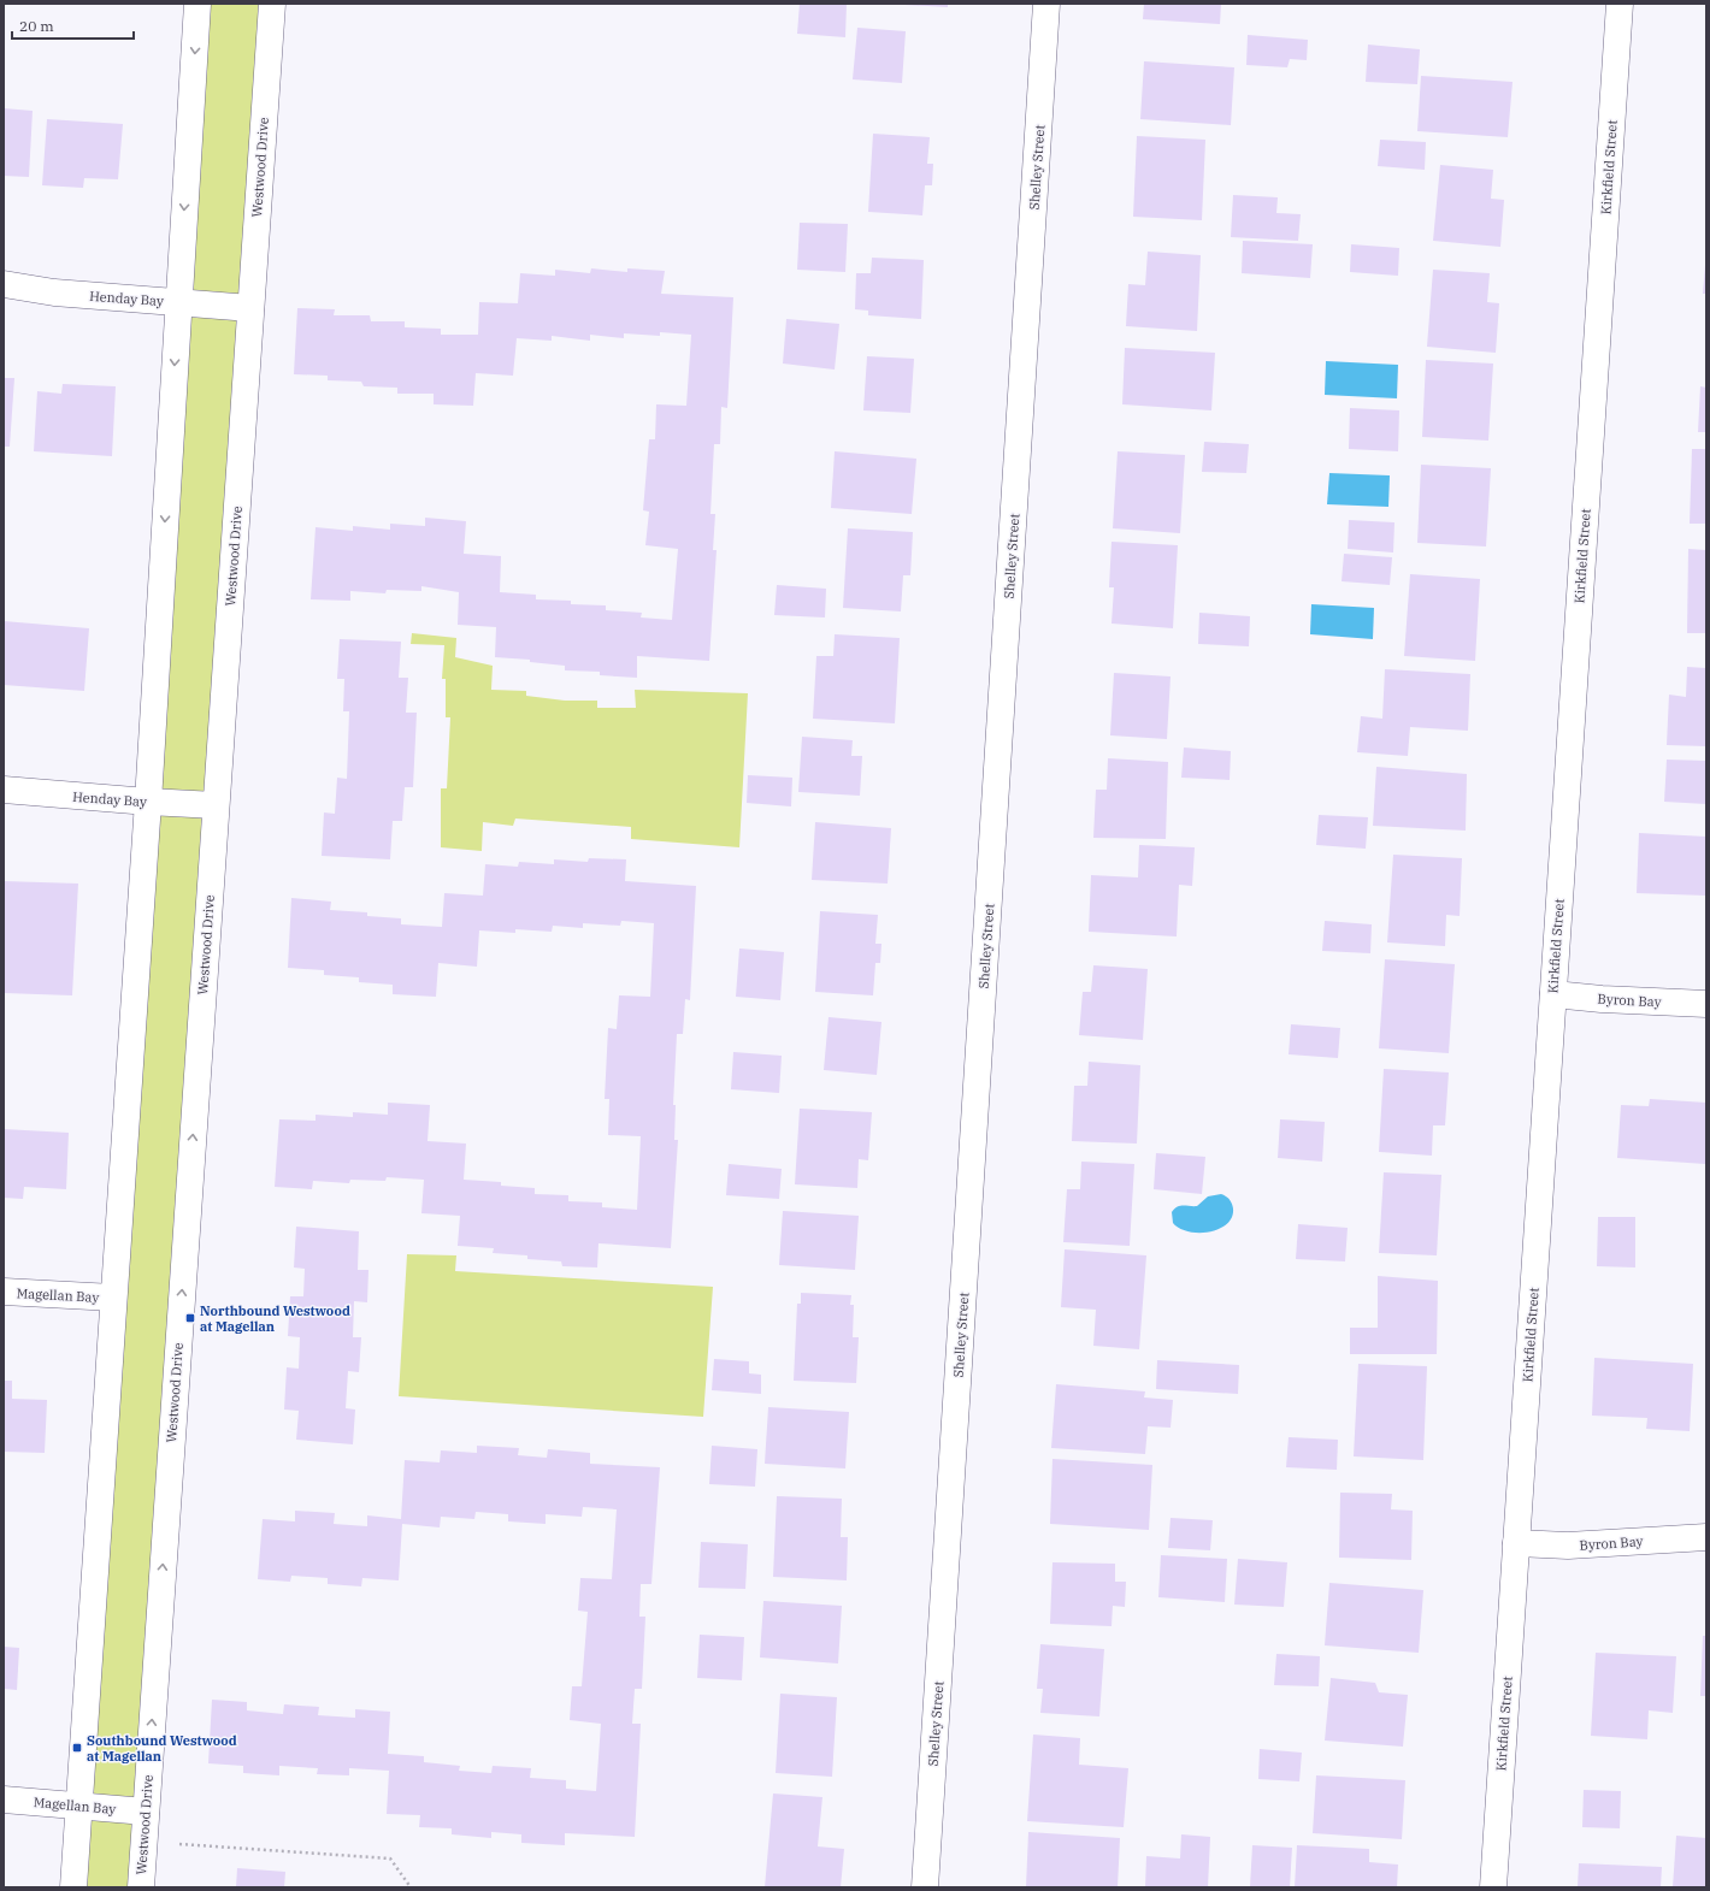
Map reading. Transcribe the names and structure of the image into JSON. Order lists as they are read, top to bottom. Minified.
{"streets":{"street":["Westwood Drive","Shelley Street","Kirkfield Street","Henday Bay","Byron Bay","Magellan Bay"]},"crossings":[["Westwood Drive","Henday Bay"],["Westwood Drive","Magellan Bay"],["Kirkfield Street","Byron Bay"]],"places":{"transit":["Northbound Westwood at Magellan","Southbound Westwood at Magellan"]},"scale_bar":"20 m"}
